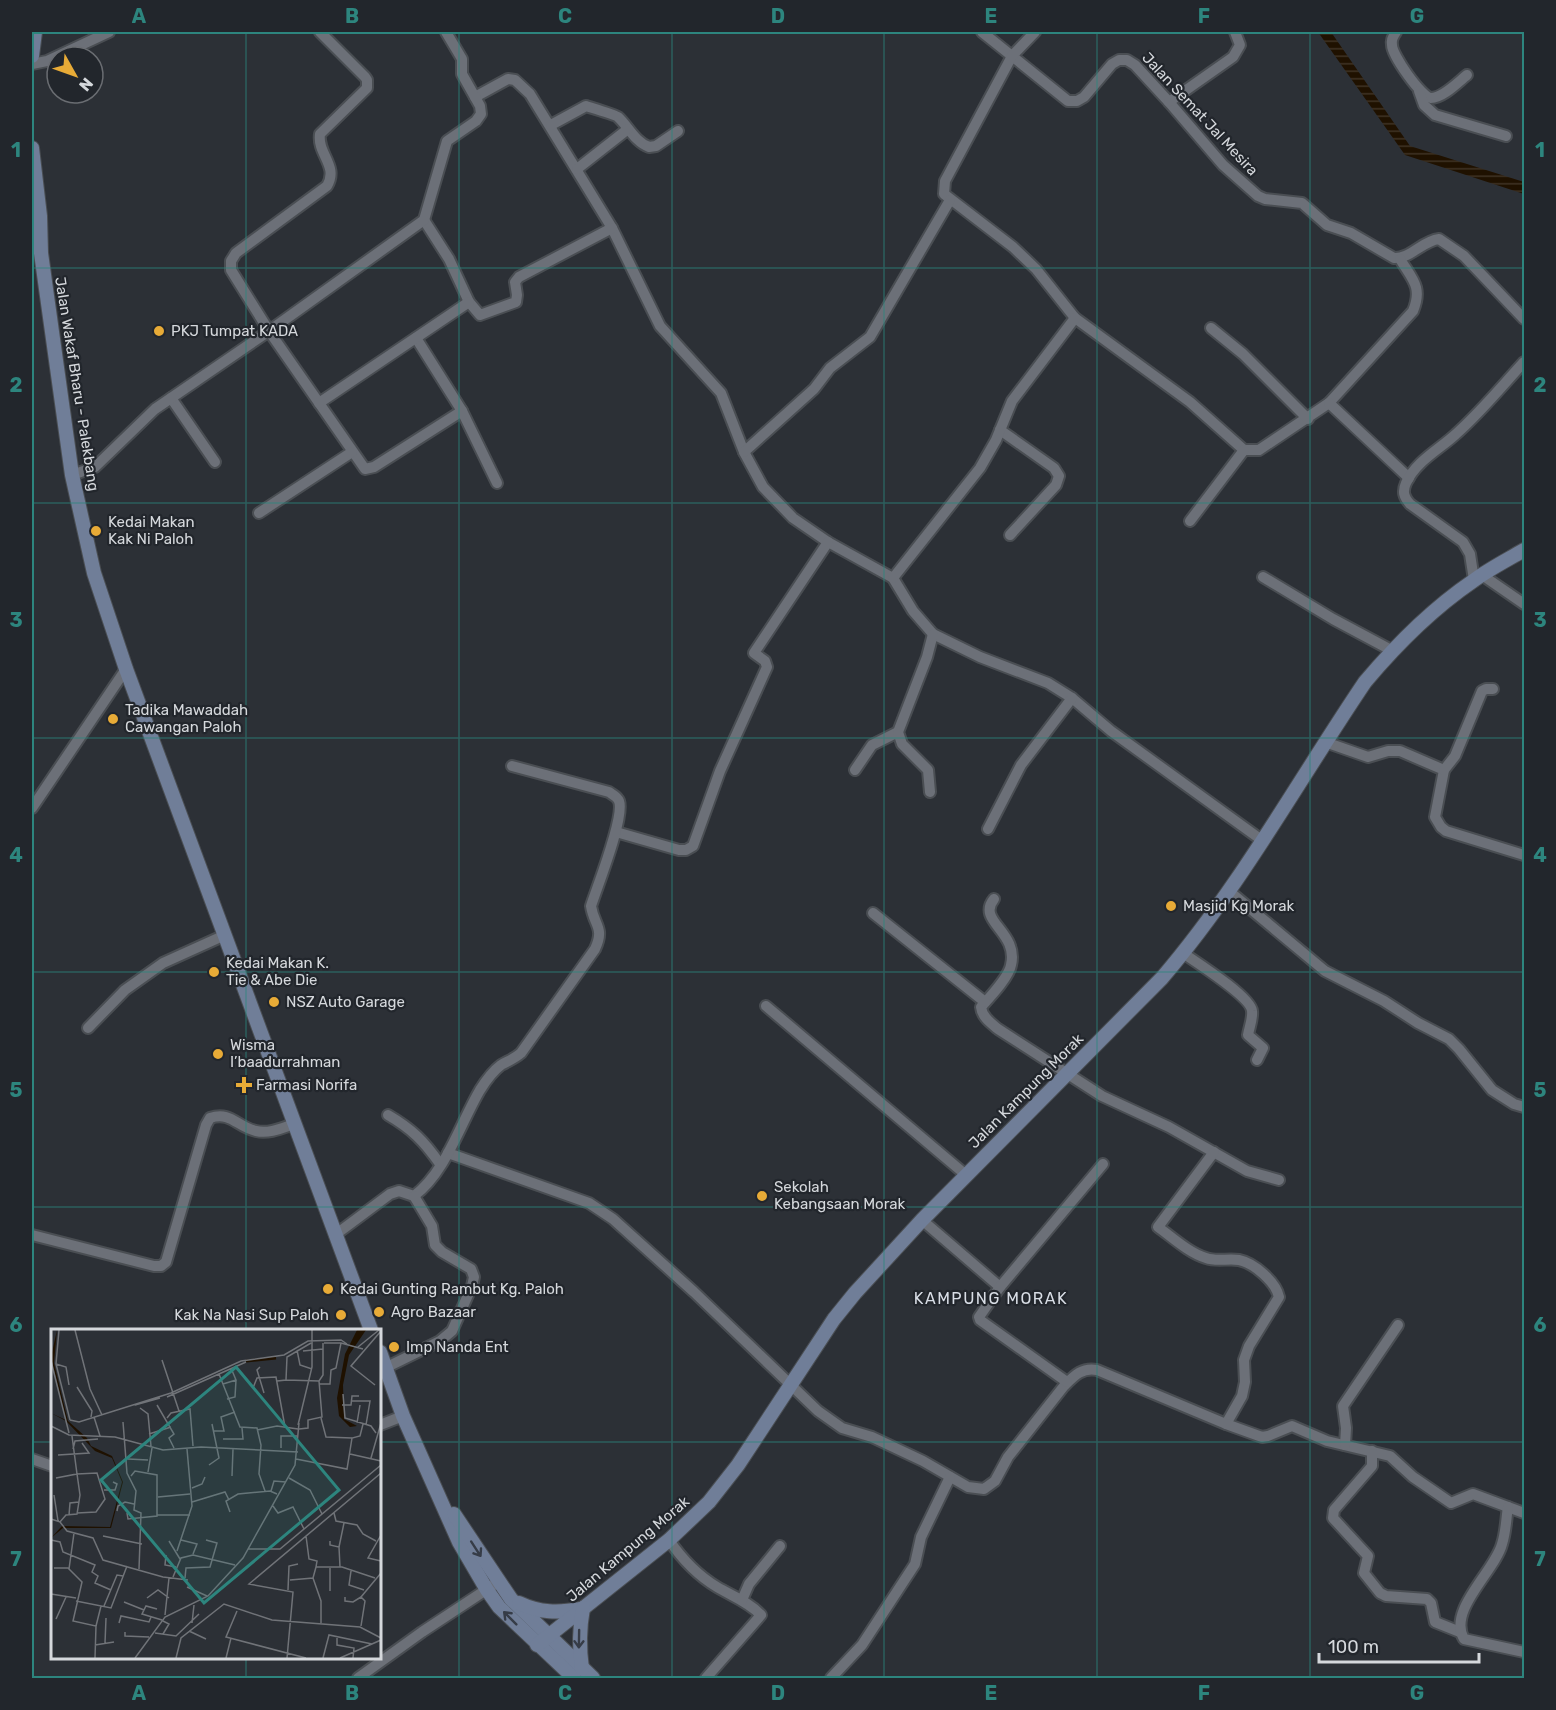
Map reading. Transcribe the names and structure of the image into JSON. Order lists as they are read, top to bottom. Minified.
{"streets":{"main road":["Jalan Wakaf Bharu - Palekbang","Jalan Kampung Morak"],"street":["Jalan Semat Jal Mesira"]},"districts":["KAMPUNG MORAK"],"places":{"other":["PKJ Tumpat KADA","Kedai Makan Kak Ni Paloh","Tadika Mawaddah Cawangan Paloh","Masjid Kg Morak","Kedai Makan K. Tie & Abe Die","NSZ Auto Garage","Wisma I’baadurrahman","Sekolah Kebangsaan Morak","Kedai Gunting Rambut Kg. Paloh","Agro Bazaar","Kak Na Nasi Sup Paloh","Imp Nanda Ent"],"health":["Farmasi Norifa"]},"scale_bar":"100 m","north":"bottom right","grid":{"columns":["A","B","C","D","E","F","G"],"rows":["1","2","3","4","5","6","7"]}}
